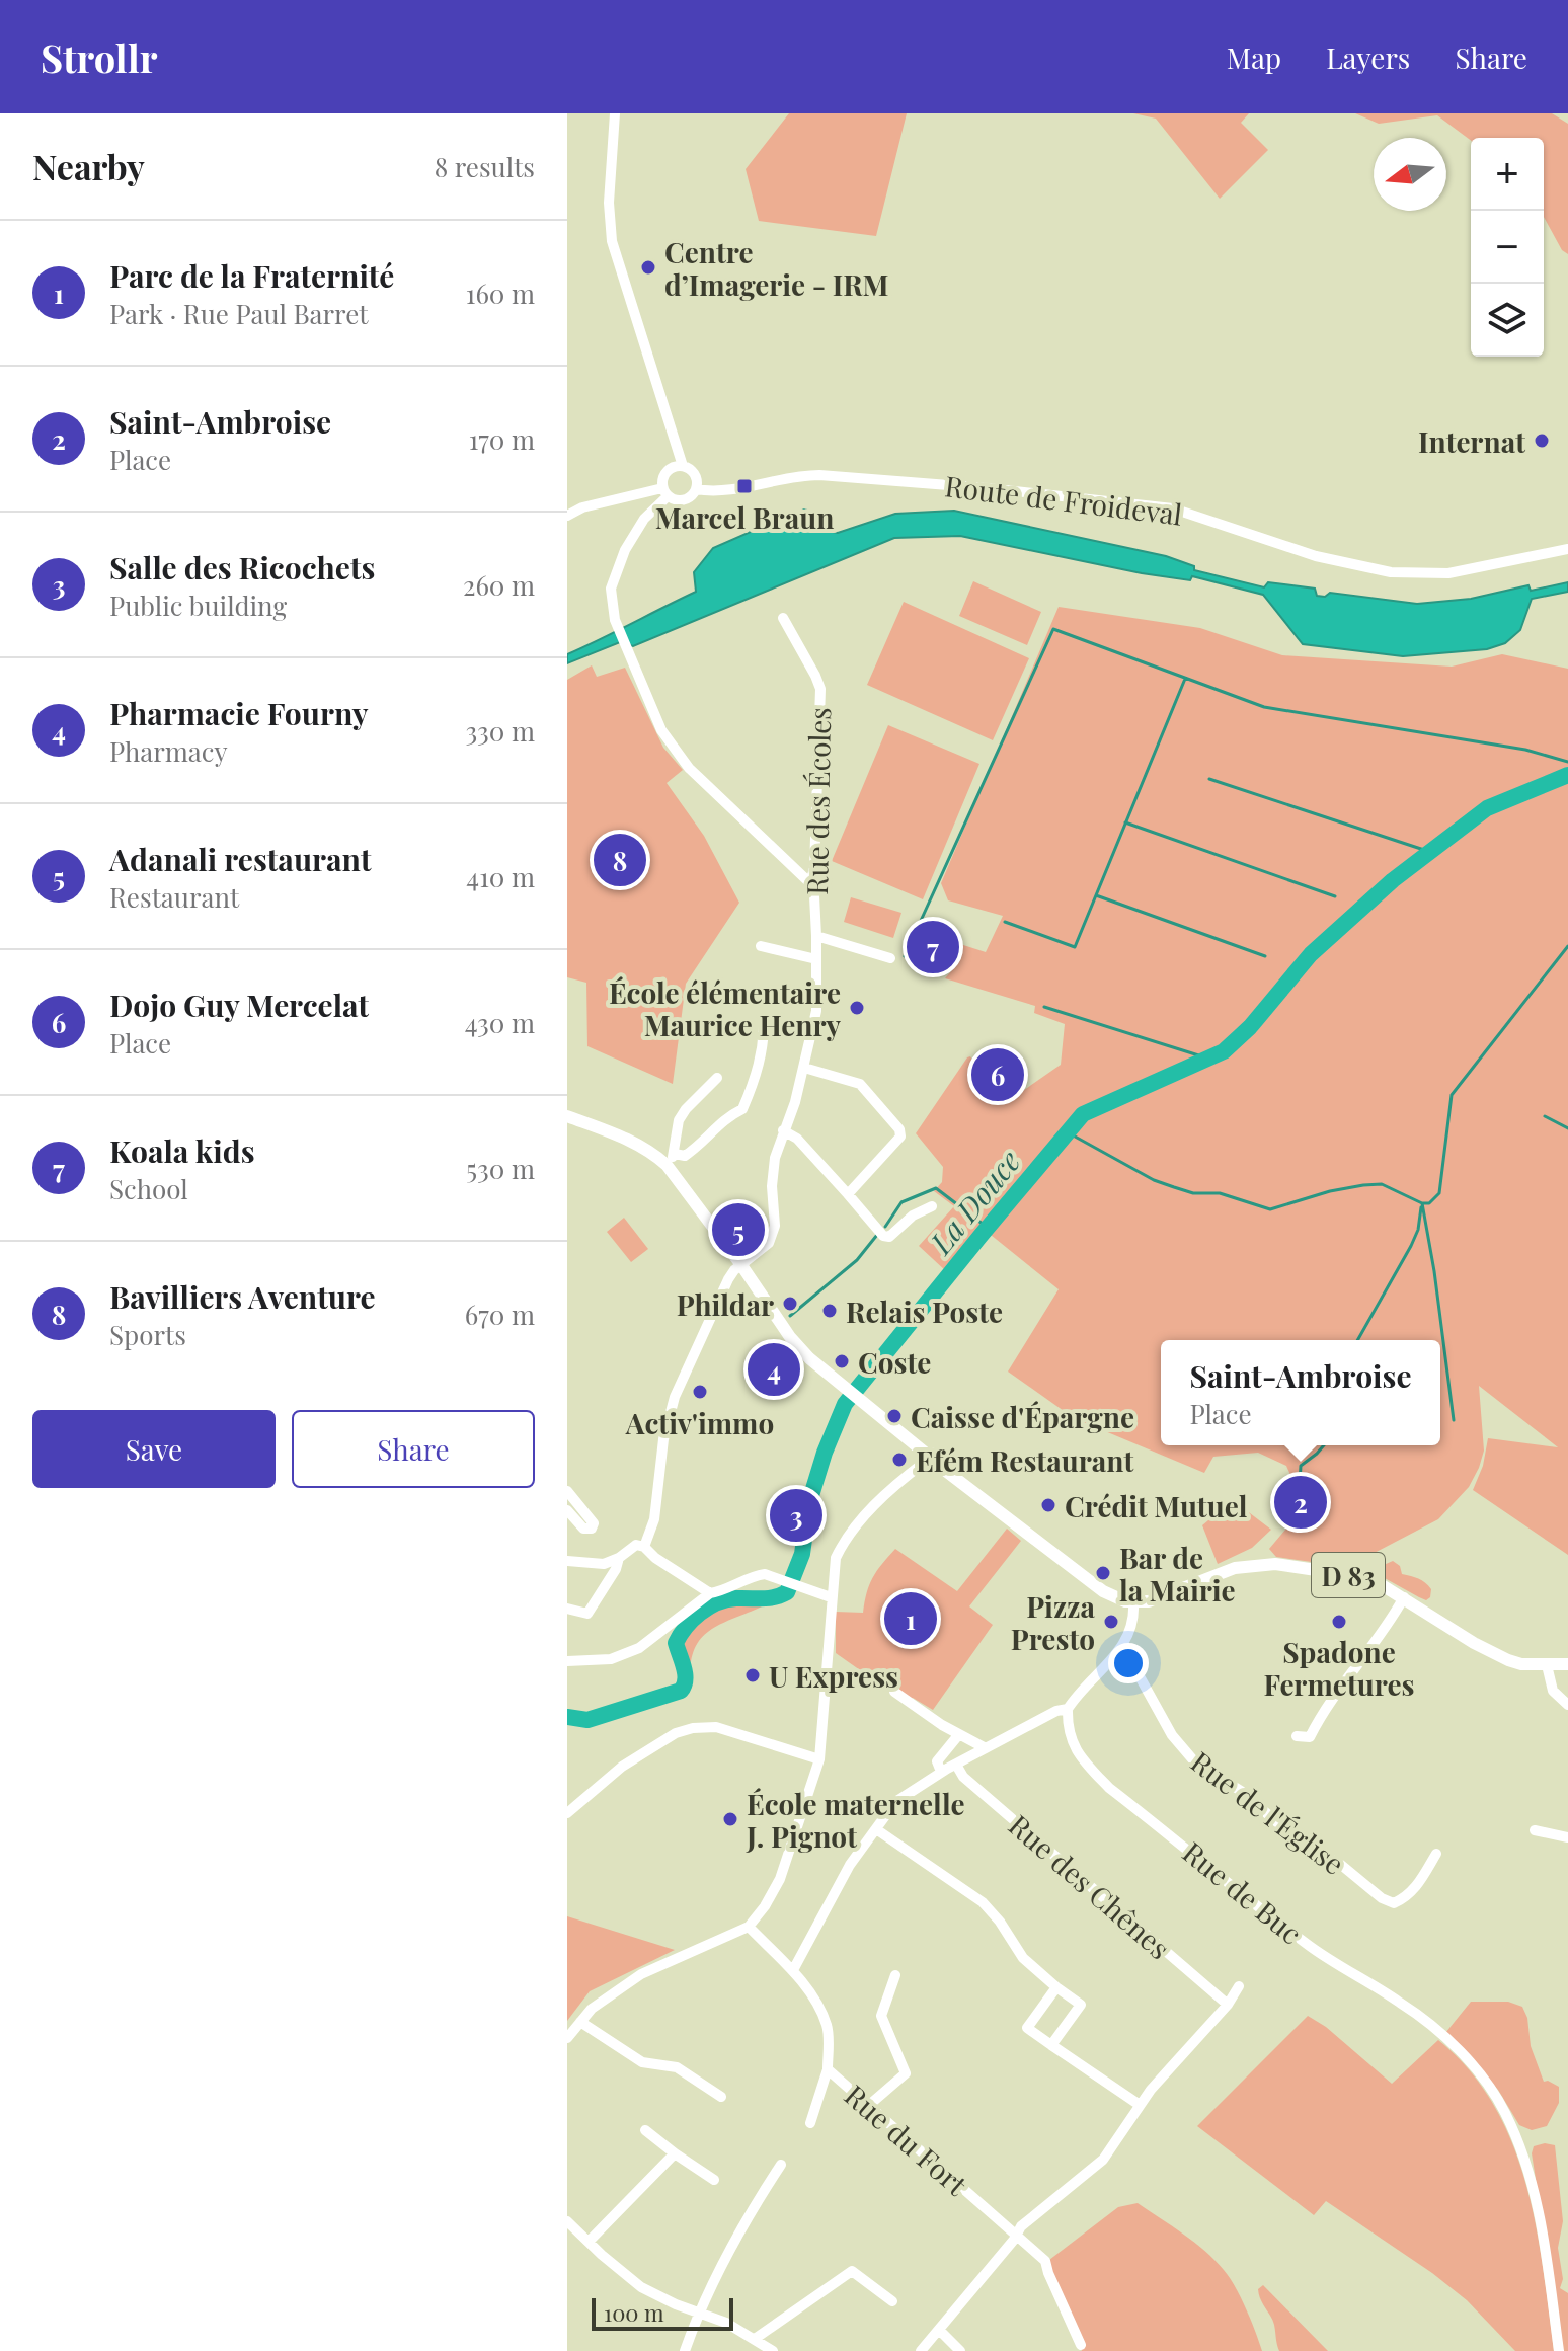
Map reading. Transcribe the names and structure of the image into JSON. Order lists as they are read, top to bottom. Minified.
{"streets":{"main road":["D 83"],"street":["Route de Froideval","Rue des Écoles","Rue de l'Église","Rue des Chênes","Rue de Buc","Rue du Fort"]},"water":["La Douce"],"places":{"other":["Centre d’Imagerie - IRM","Internat","École élémentaire Maurice Henry","Phildar","Relais Poste","Coste","Activ'immo","Caisse d'Épargne","Efém Restaurant","Crédit Mutuel","Bar de la Mairie","Pizza Presto","Spadone Fermetures","U Express","École maternelle J. Pignot"],"transit":["Marcel Braun"]},"scale_bar":"100 m","north":"left","page":{"header":"Strollr","nav":["Map","Layers","Share"],"heading":["Nearby","8 results"],"map_buttons":["+","−"],"list":[{"mark":"1","name":"Parc de la Fraternité","note":"Park · Rue Paul Barret","value":"160 m"},{"mark":"2","name":"Saint-Ambroise","note":"Place","value":"170 m"},{"mark":"3","name":"Salle des Ricochets","note":"Public building","value":"260 m"},{"mark":"4","name":"Pharmacie Fourny","note":"Pharmacy","value":"330 m"},{"mark":"5","name":"Adanali restaurant","note":"Restaurant","value":"410 m"},{"mark":"6","name":"Dojo Guy Mercelat","note":"Place","value":"430 m"},{"mark":"7","name":"Koala kids","note":"School","value":"530 m"},{"mark":"8","name":"Bavilliers Aventure","note":"Sports","value":"670 m"}],"pins":["8","7","6","5","4","2","3","1"],"popup":["Saint-Ambroise","Place"],"buttons":["Save","Share"],"scale":"100 m"}}
